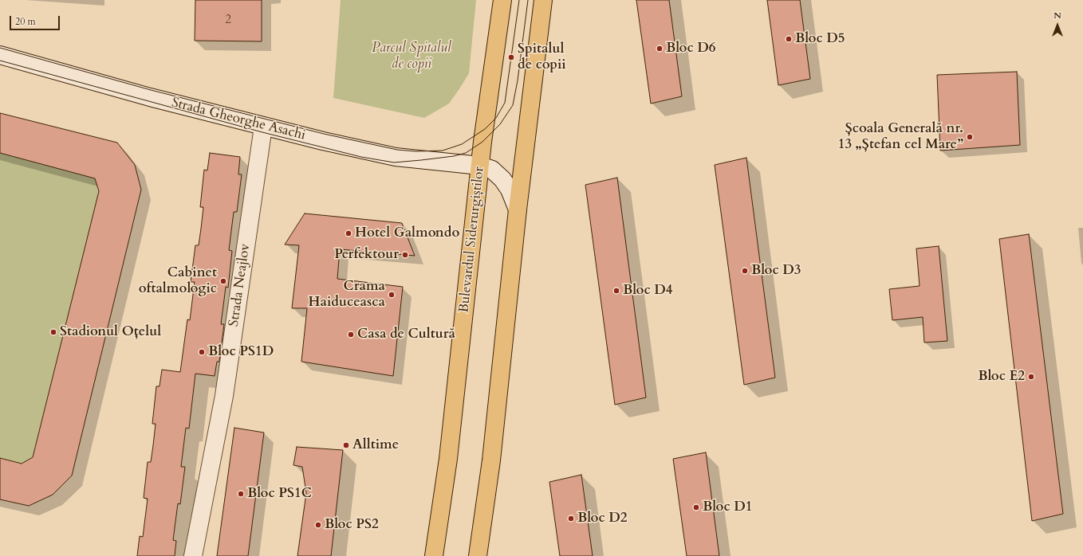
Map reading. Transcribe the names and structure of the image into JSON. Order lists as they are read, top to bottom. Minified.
{"streets":{"main road":["Bulevardul Siderurgiștilor"],"street":["Strada Gheorghe Asachi","Strada Neajlov"]},"crossings":[["Strada Gheorghe Asachi","Bulevardul Siderurgiștilor"],["Strada Gheorghe Asachi","Strada Neajlov"]],"parks":["Parcul Spitalul de copii"],"places":["Bloc D5","Bloc D6","Spitalul de copii","Școala Generală nr. 13 „Ștefan cel Mare”","Hotel Galmondo","Perfektour","Bloc D3","Cabinet oftalmologic","Bloc D4","Crama Haiduceasca","Stadionul Oțelul","Casa de Cultură","Bloc PS1D","Bloc E2","Alltime","Bloc PS1C","Bloc D1","Bloc D2","Bloc PS2"],"house_numbers":["2"],"scale_bar":"20 m","north":"top"}
